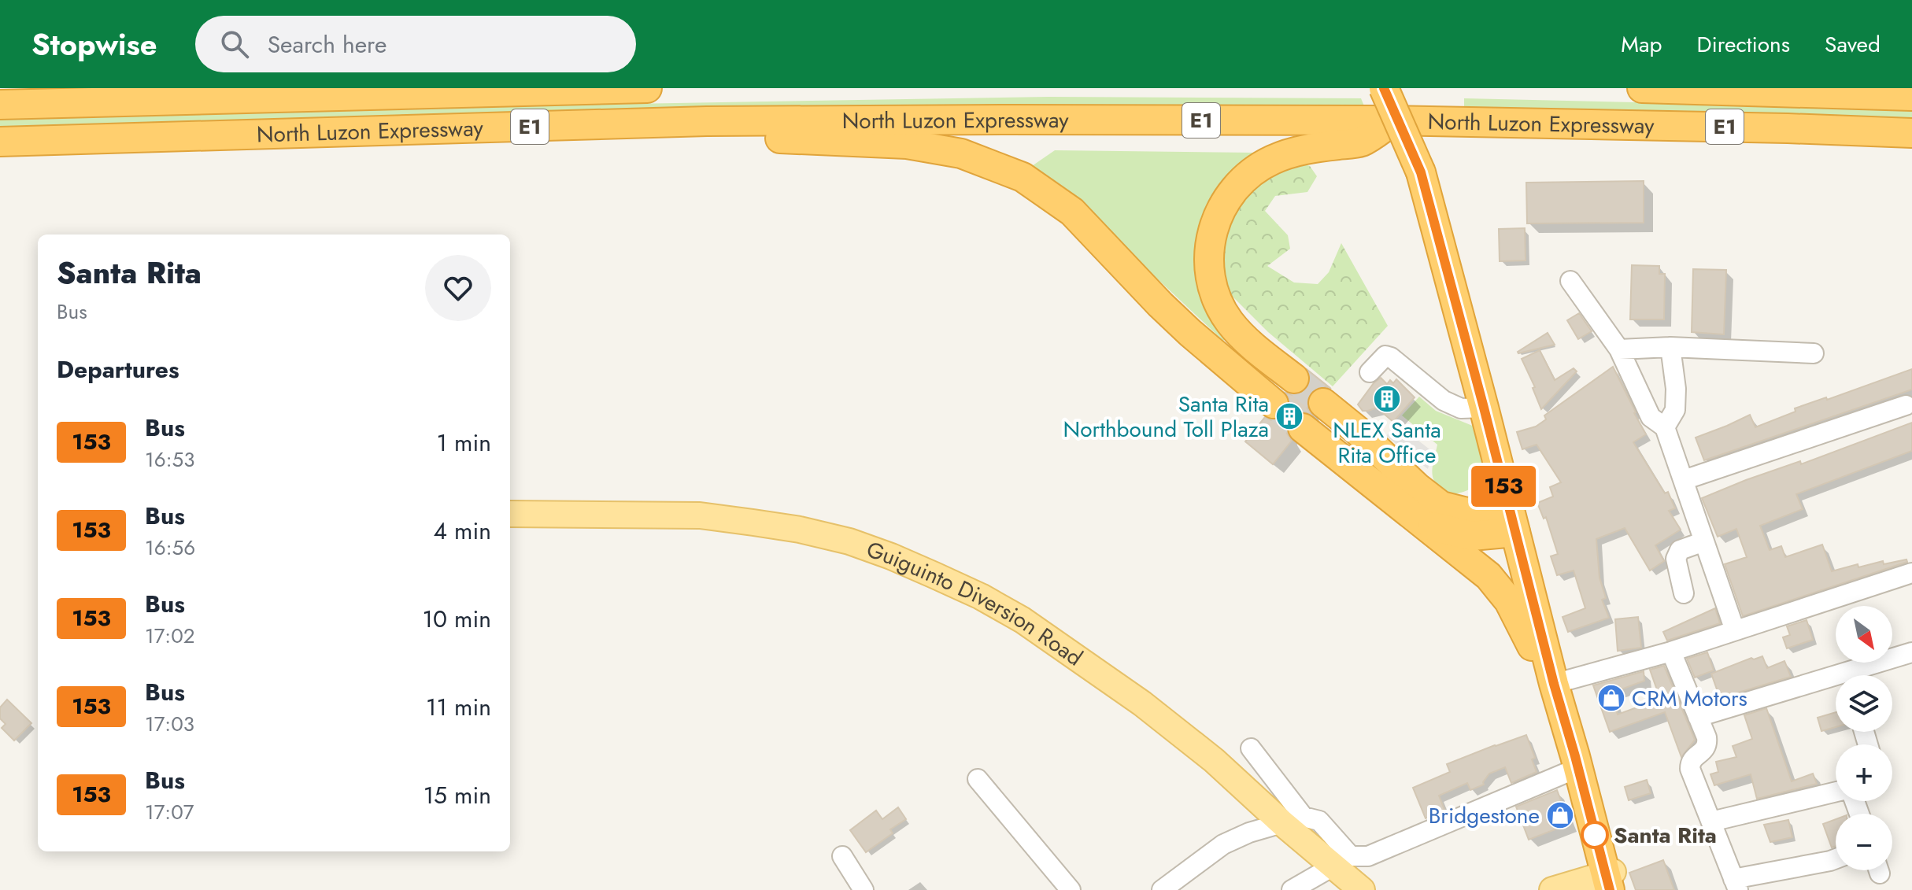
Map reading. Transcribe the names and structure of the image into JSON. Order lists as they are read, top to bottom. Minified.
{"streets":{"highway":["North Luzon Expressway","E1"],"main road":["Guiguinto Diversion Road"]},"places":{"building":["NLEX Santa Rita Office","Santa Rita Northbound Toll Plaza"],"shop":["CRM Motors","Bridgestone"],"other":["Santa Rita"]},"lines":["bus line 153"],"north":"bottom right","page":{"header":"Stopwise","search":"Search here","nav":["Map","Directions","Saved"],"on_map":"153","heading":[["Santa Rita","Bus"],"Departures"],"list":[{"mark":"153","name":"Bus","note":"16:53","value":"1 min"},{"mark":"153","name":"Bus","note":"16:56","value":"4 min"},{"mark":"153","name":"Bus","note":"17:02","value":"10 min"},{"mark":"153","name":"Bus","note":"17:03","value":"11 min"},{"mark":"153","name":"Bus","note":"17:07","value":"15 min"}],"map_buttons":["+","−"]}}
